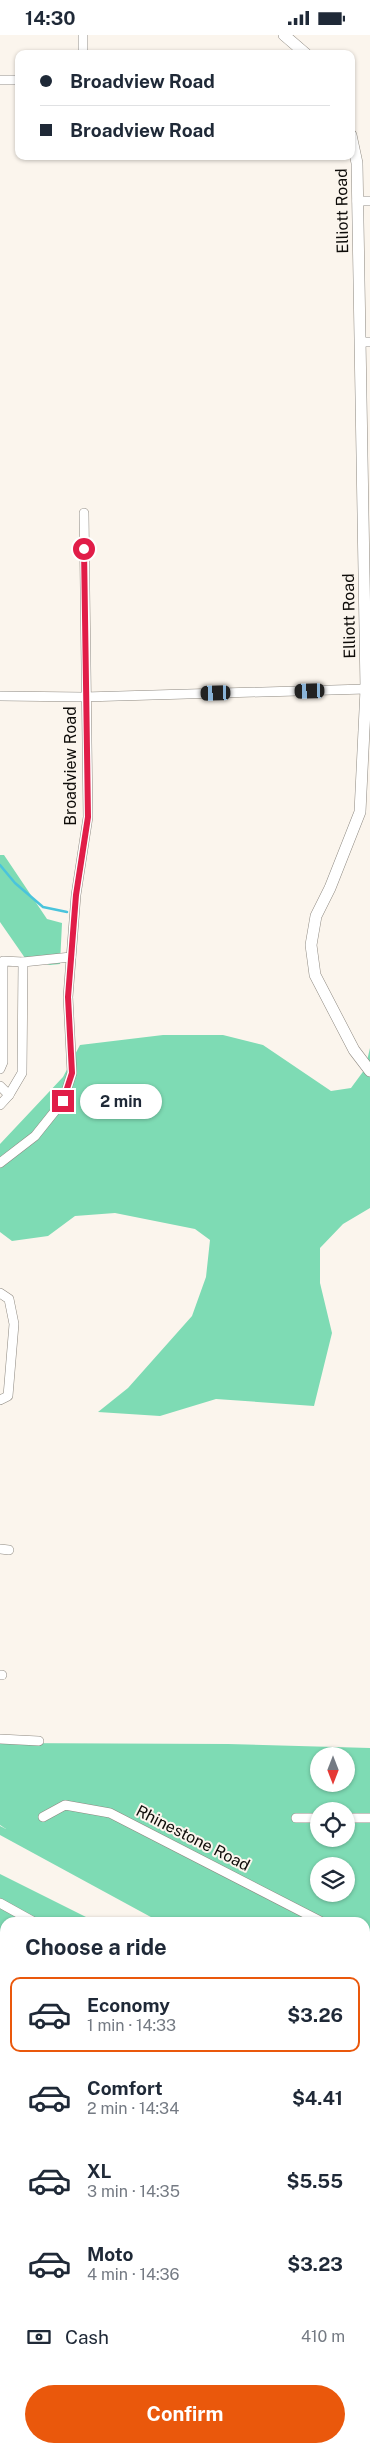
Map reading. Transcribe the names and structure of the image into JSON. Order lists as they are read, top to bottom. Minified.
{"streets":{"street":["Elliott Road","Broadview Road","Rhinestone Road"]},"north":"bottom","page":{"status":"14:30","banner":["Broadview Road","Broadview Road"],"bubble":"2 min","heading":"Choose a ride","list":[{"name":"Economy","note":"1 min · 14:33","value":"$3.26"},{"name":"Comfort","note":"2 min · 14:34","value":"$4.41"},{"name":"XL","note":"3 min · 14:35","value":"$5.55"},{"name":"Moto","note":"4 min · 14:36","value":"$3.23"}],"pay":["Cash","410 m"],"buttons":"Confirm"}}
